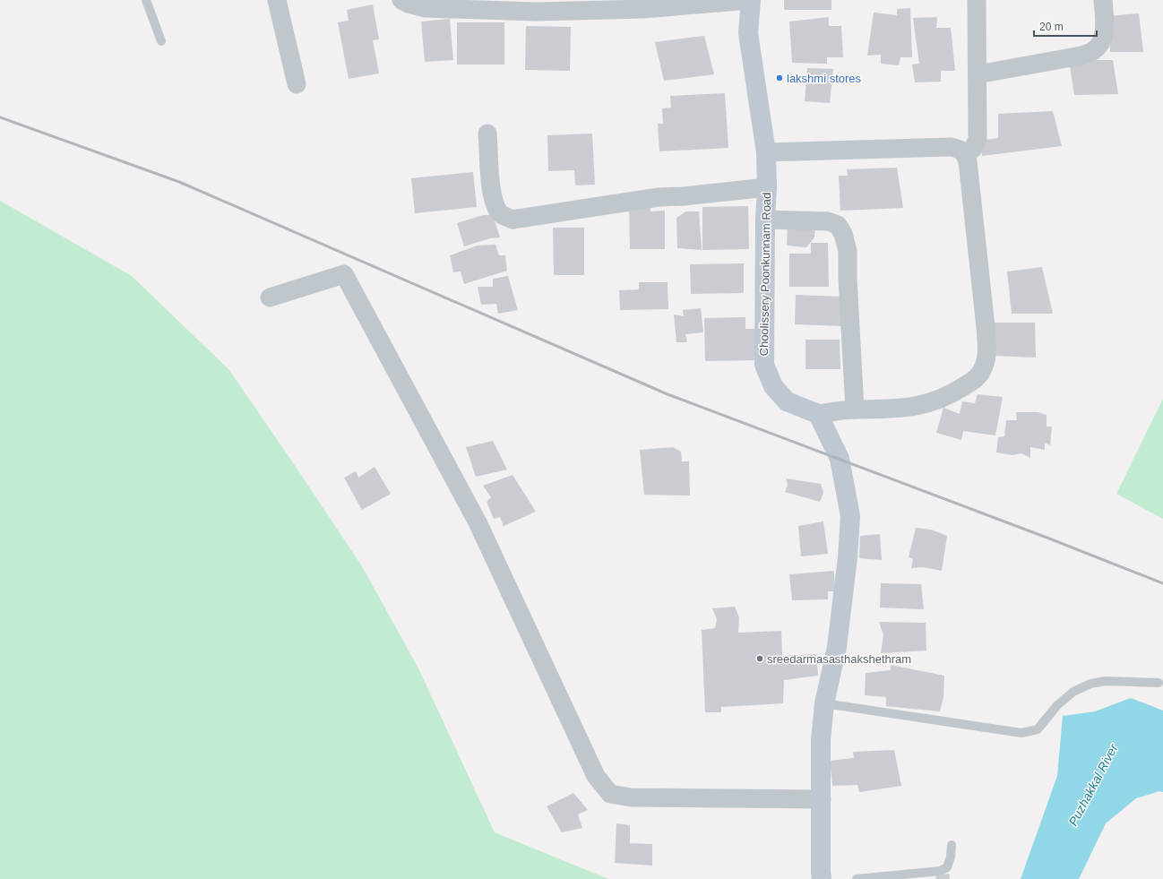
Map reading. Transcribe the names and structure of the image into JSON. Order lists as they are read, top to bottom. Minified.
{"streets":{"street":["Choolissery Poonkunnam Road"]},"water":["Puzhakkal River"],"places":["lakshmi stores","sreedarmasasthakshethram"],"scale_bar":"20 m"}
